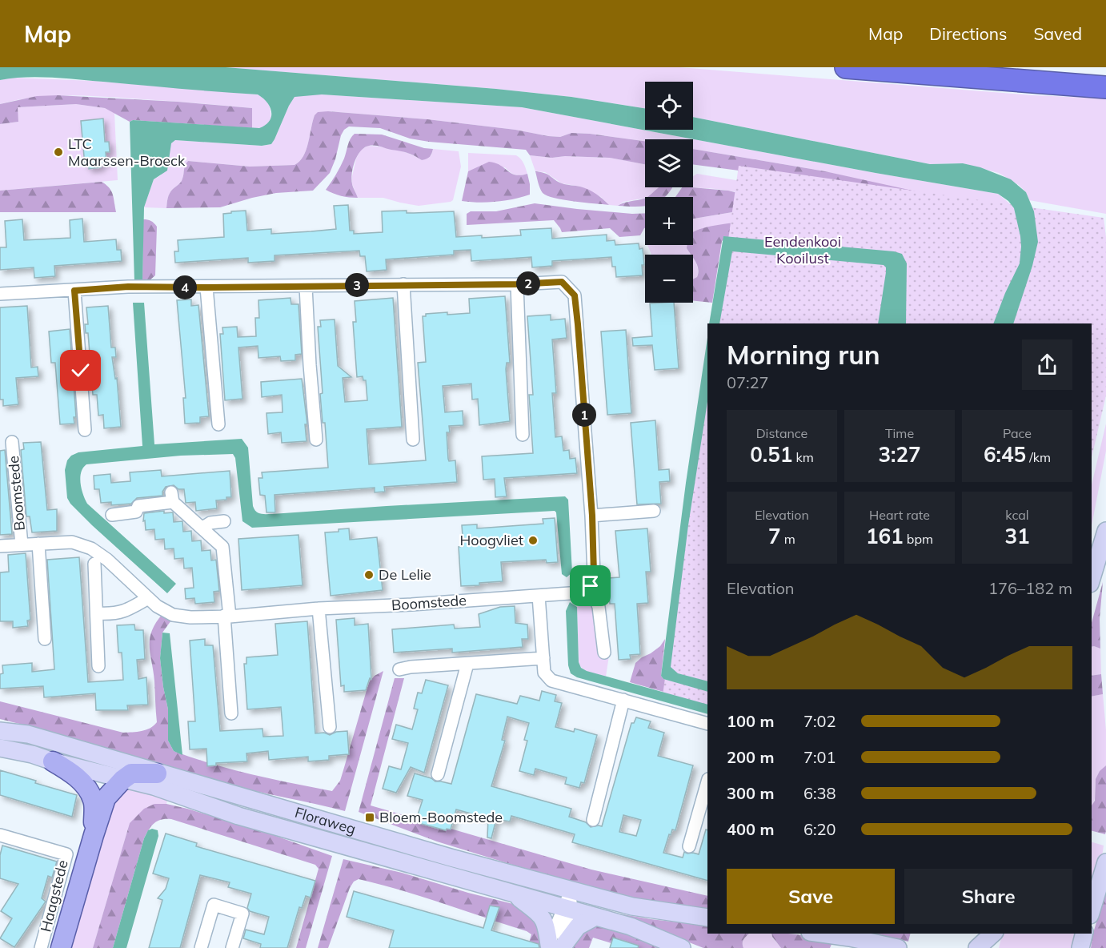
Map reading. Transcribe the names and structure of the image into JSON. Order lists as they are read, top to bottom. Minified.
{"streets":{"main road":["Floraweg"],"street":["Boomstede","Haagstede"]},"parks":["Eendenkooi Kooilust"],"places":{"other":["LTC Maarssen-Broeck","Hoogvliet","De Lelie"],"transit":["Bloem-Boomstede"]},"page":{"header":"Map","nav":["Map","Directions","Saved"],"map_buttons":["+","−"],"pins":["2","3","4","1"],"heading":["Morning run","07:27"],"stats":[["Distance","0.51 km"],["Time","3:27"],["Pace","6:45 /km"],["Elevation","7 m"],["Heart rate","161 bpm"],["kcal","31"]],"chart":["Elevation","176–182 m"],"list":[{"name":"100 m","note":"7:02"},{"name":"200 m","note":"7:01"},{"name":"300 m","note":"6:38"},{"name":"400 m","note":"6:20"}],"buttons":["Save","Share"]}}
